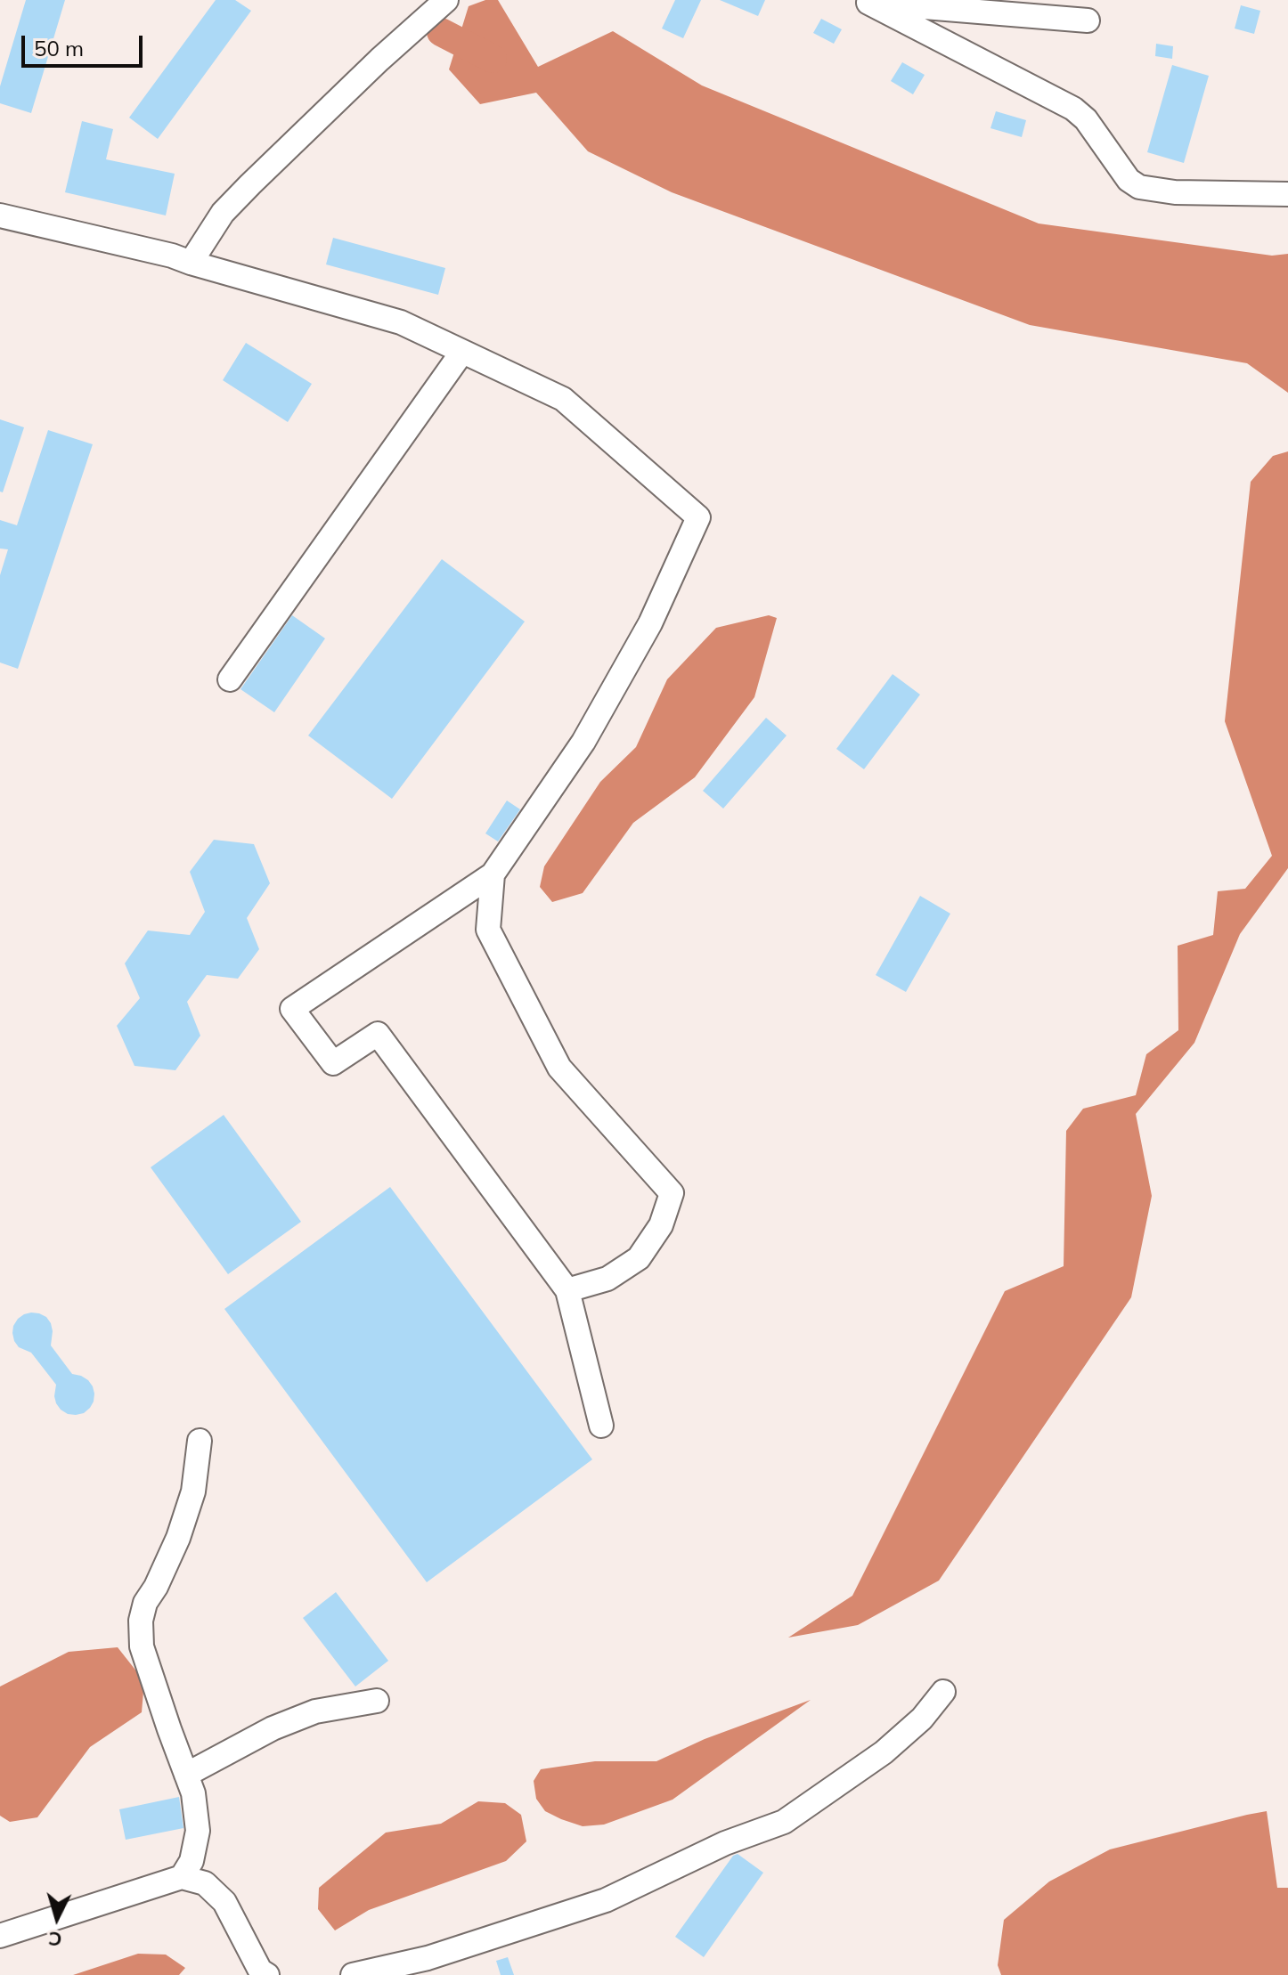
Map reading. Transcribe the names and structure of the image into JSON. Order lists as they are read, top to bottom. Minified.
{"scale_bar":"50 m","north":"bottom"}
